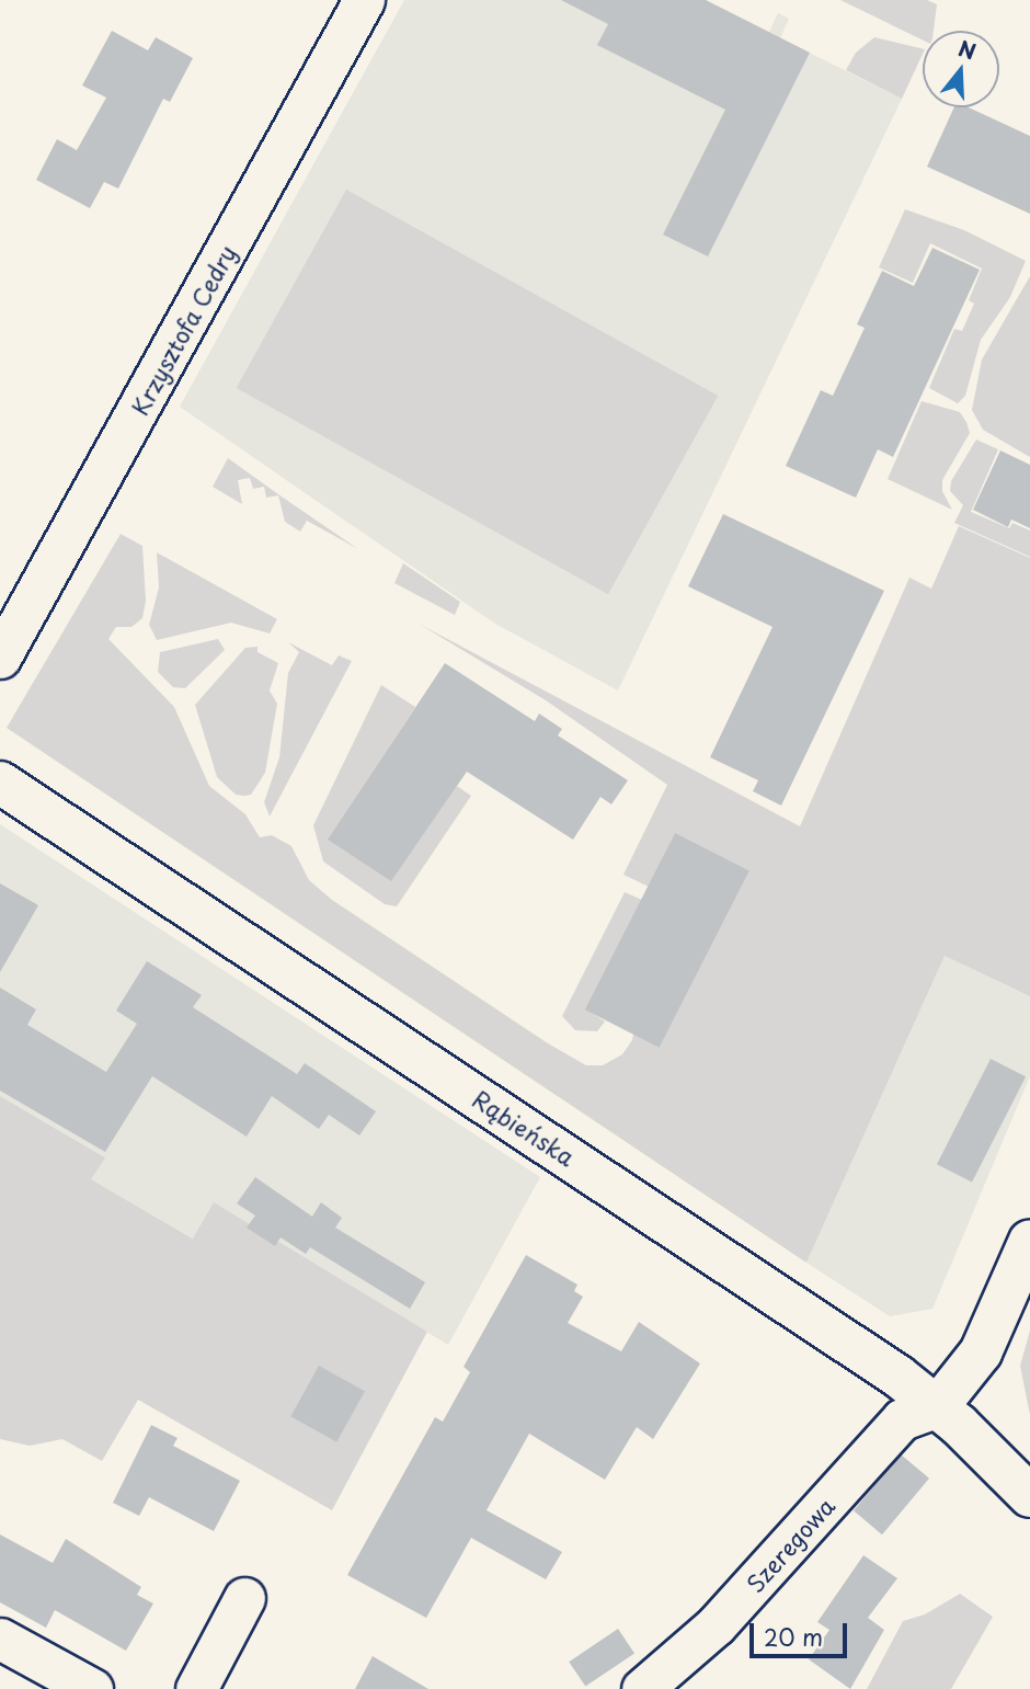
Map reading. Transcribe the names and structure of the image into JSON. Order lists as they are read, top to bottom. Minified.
{"streets":{"street":["Krzysztofa Cedry","Rąbieńska","Szeregowa"]},"crossings":[["Rąbieńska","Szeregowa"]],"scale_bar":"20 m","north":"top"}
